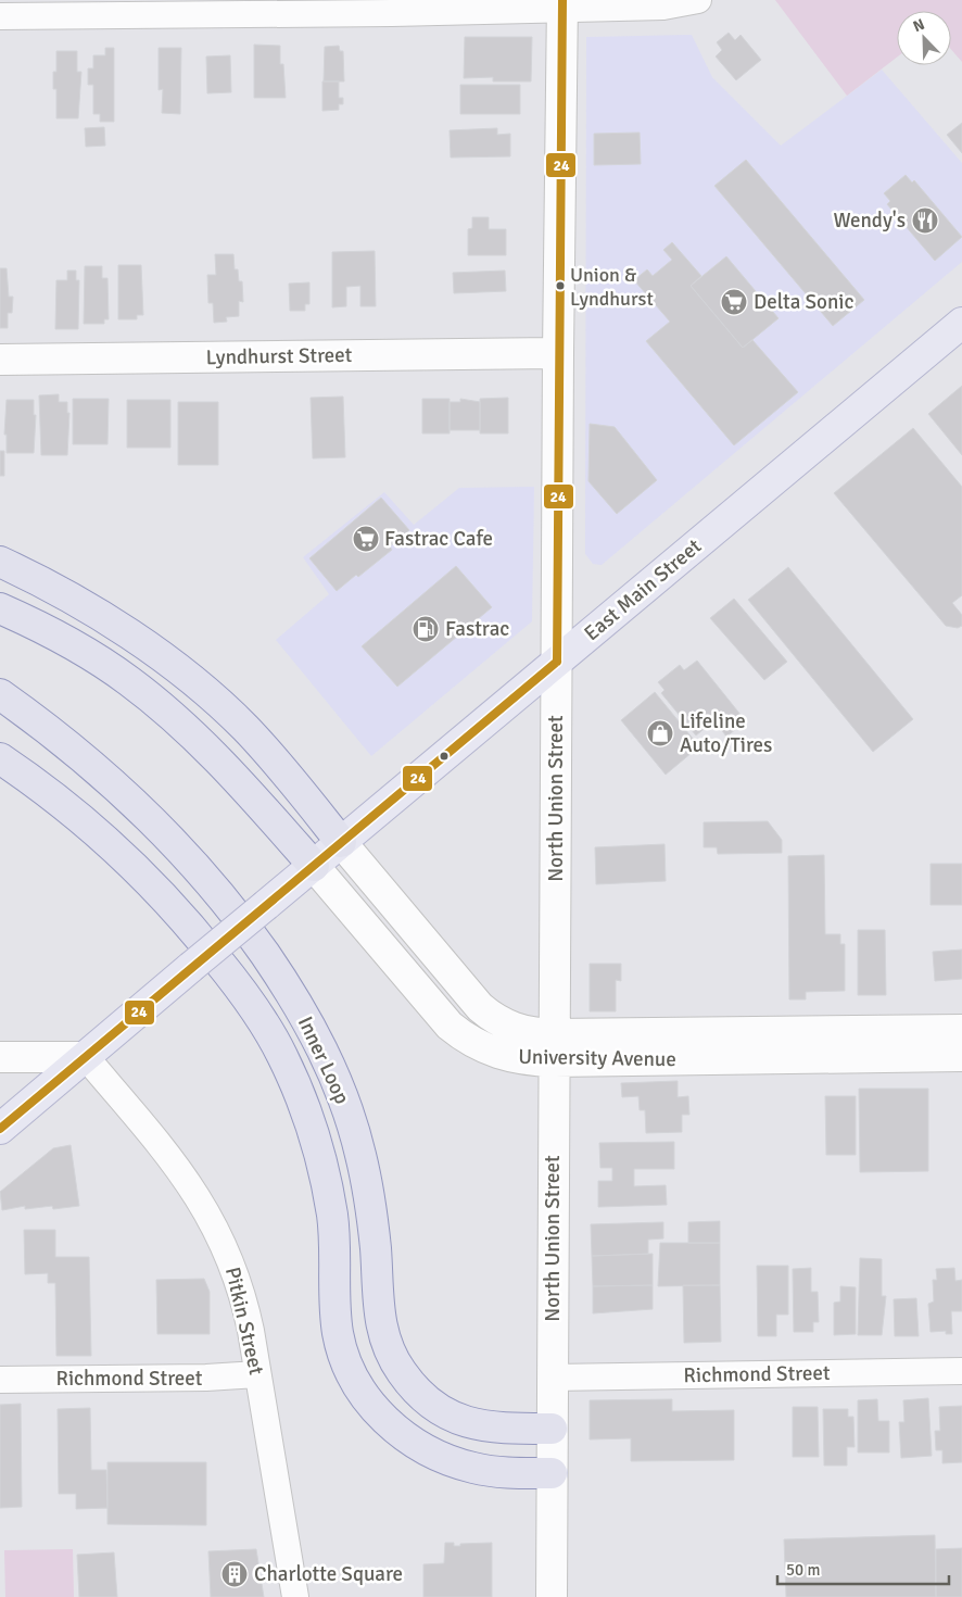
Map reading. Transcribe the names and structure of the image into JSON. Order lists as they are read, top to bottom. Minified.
{"streets":{"highway":["Inner Loop"],"main road":["Lyndhurst Street","East Main Street","North Union Street","University Avenue"],"street":["Pitkin Street","Richmond Street"]},"crossings":[["Lyndhurst Street","North Union Street"],["East Main Street","North Union Street"],["East Main Street","University Avenue"],["East Main Street","Pitkin Street"],["North Union Street","University Avenue"],["North Union Street","Inner Loop"],["North Union Street","Richmond Street"],["Pitkin Street","Richmond Street"]],"places":{"restaurant":["Wendy's"],"other":["Union & Lyndhurst"],"supermarket":["Delta Sonic","Fastrac Cafe"],"fuel station":["Fastrac"],"shop":["Lifeline Auto/Tires"],"building":["Charlotte Square"]},"lines":["transit line 24"],"scale_bar":"50 m","north":"top left"}
